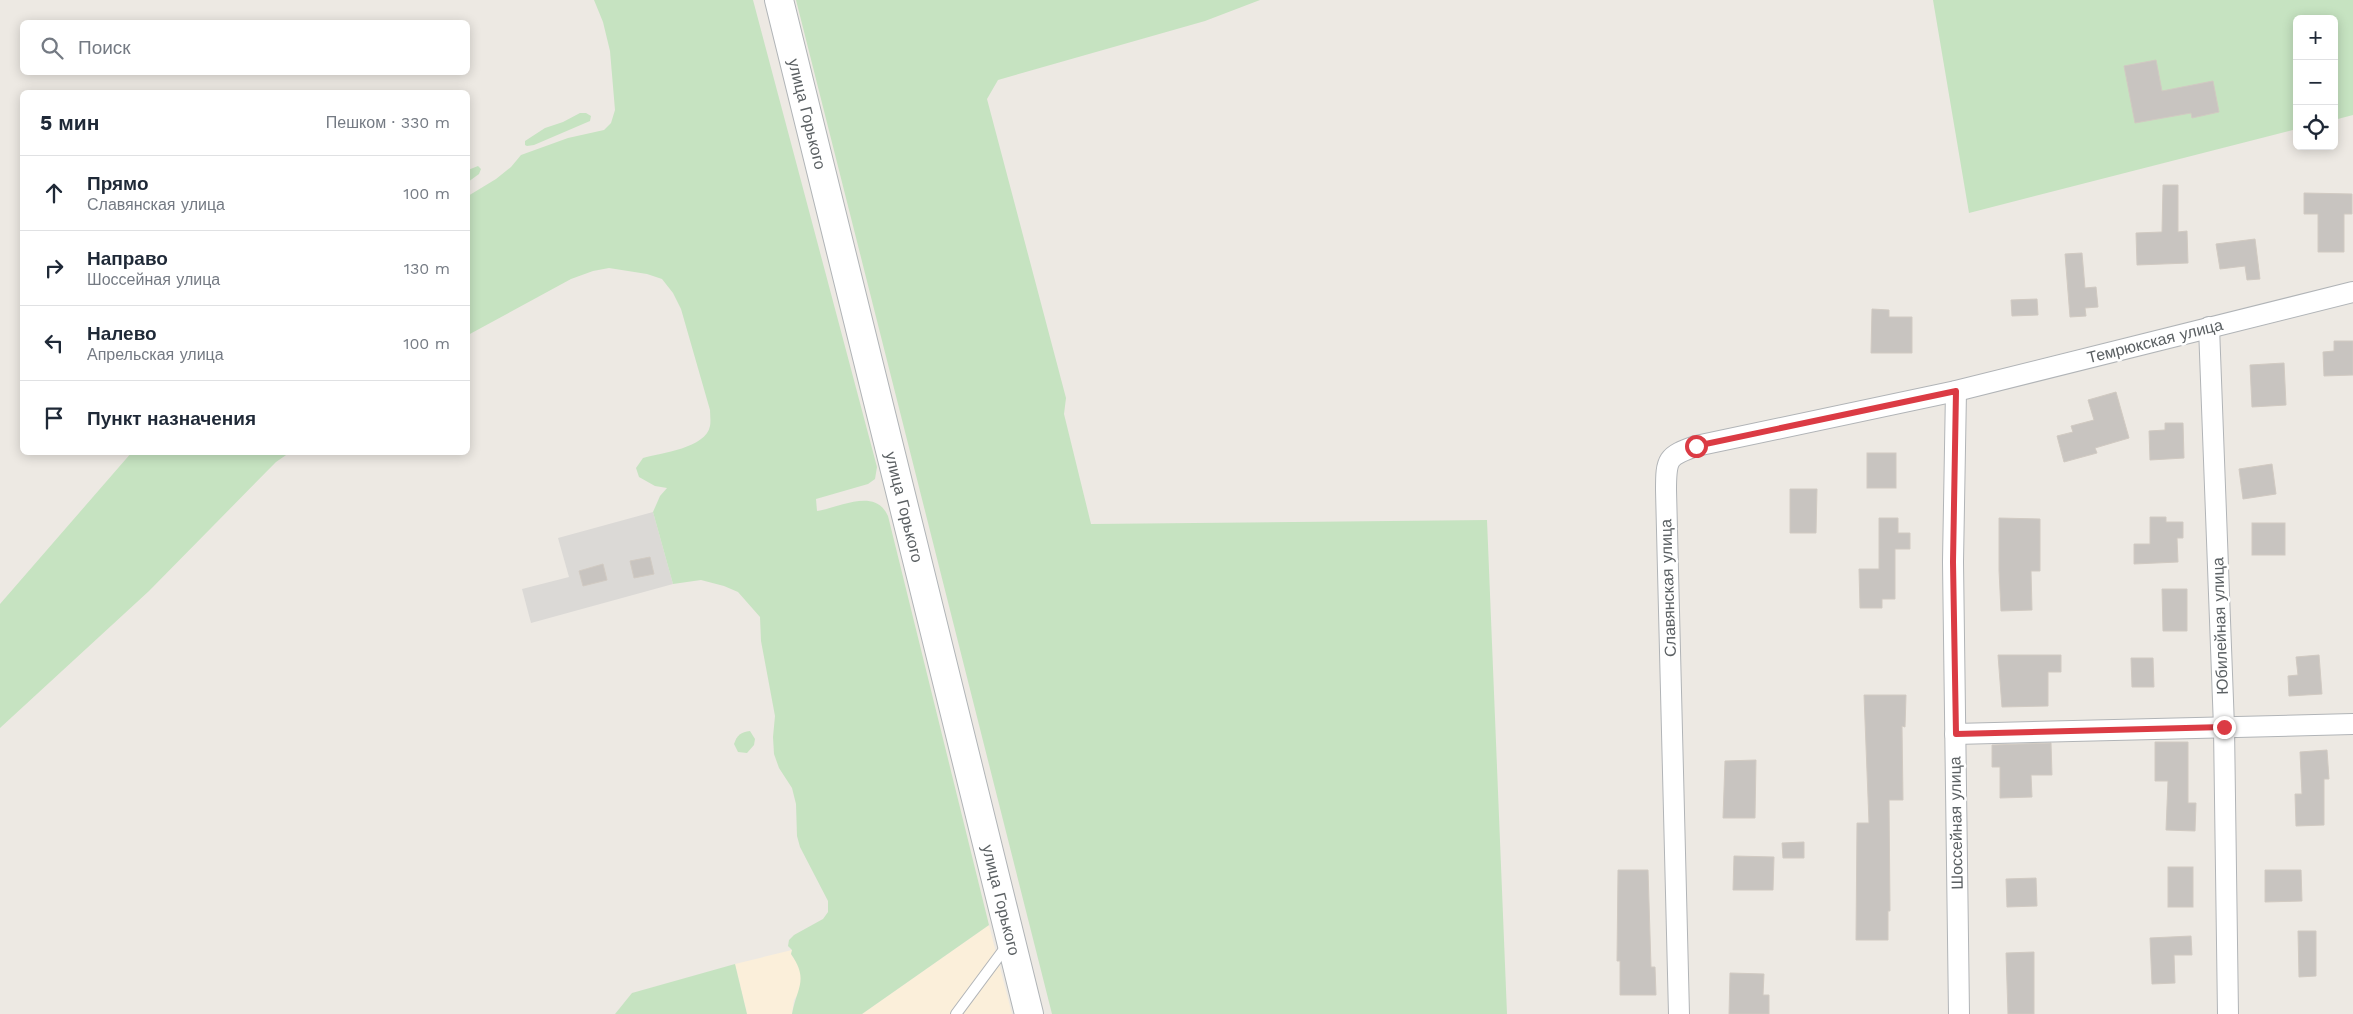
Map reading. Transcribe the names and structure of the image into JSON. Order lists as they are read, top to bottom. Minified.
{"streets":{"main road":["улица Горького"],"street":["Темрюкская улица","Славянская улица","Юбилейная улица","Шоссейная улица"]},"crossings":[["Темрюкская улица","Славянская улица"],["Темрюкская улица","Юбилейная улица"],["Темрюкская улица","Шоссейная улица"],["Славянская улица","Шоссейная улица"]],"page":{"map_buttons":["+","−"],"search":"Поиск","heading":["5 мин","Пешком · 330 m"],"list":[["Прямо","Славянская улица","100 m"],["Направо","Шоссейная улица","130 m"],["Налево","Апрельская улица","100 m"],"Пункт назначения"]}}
